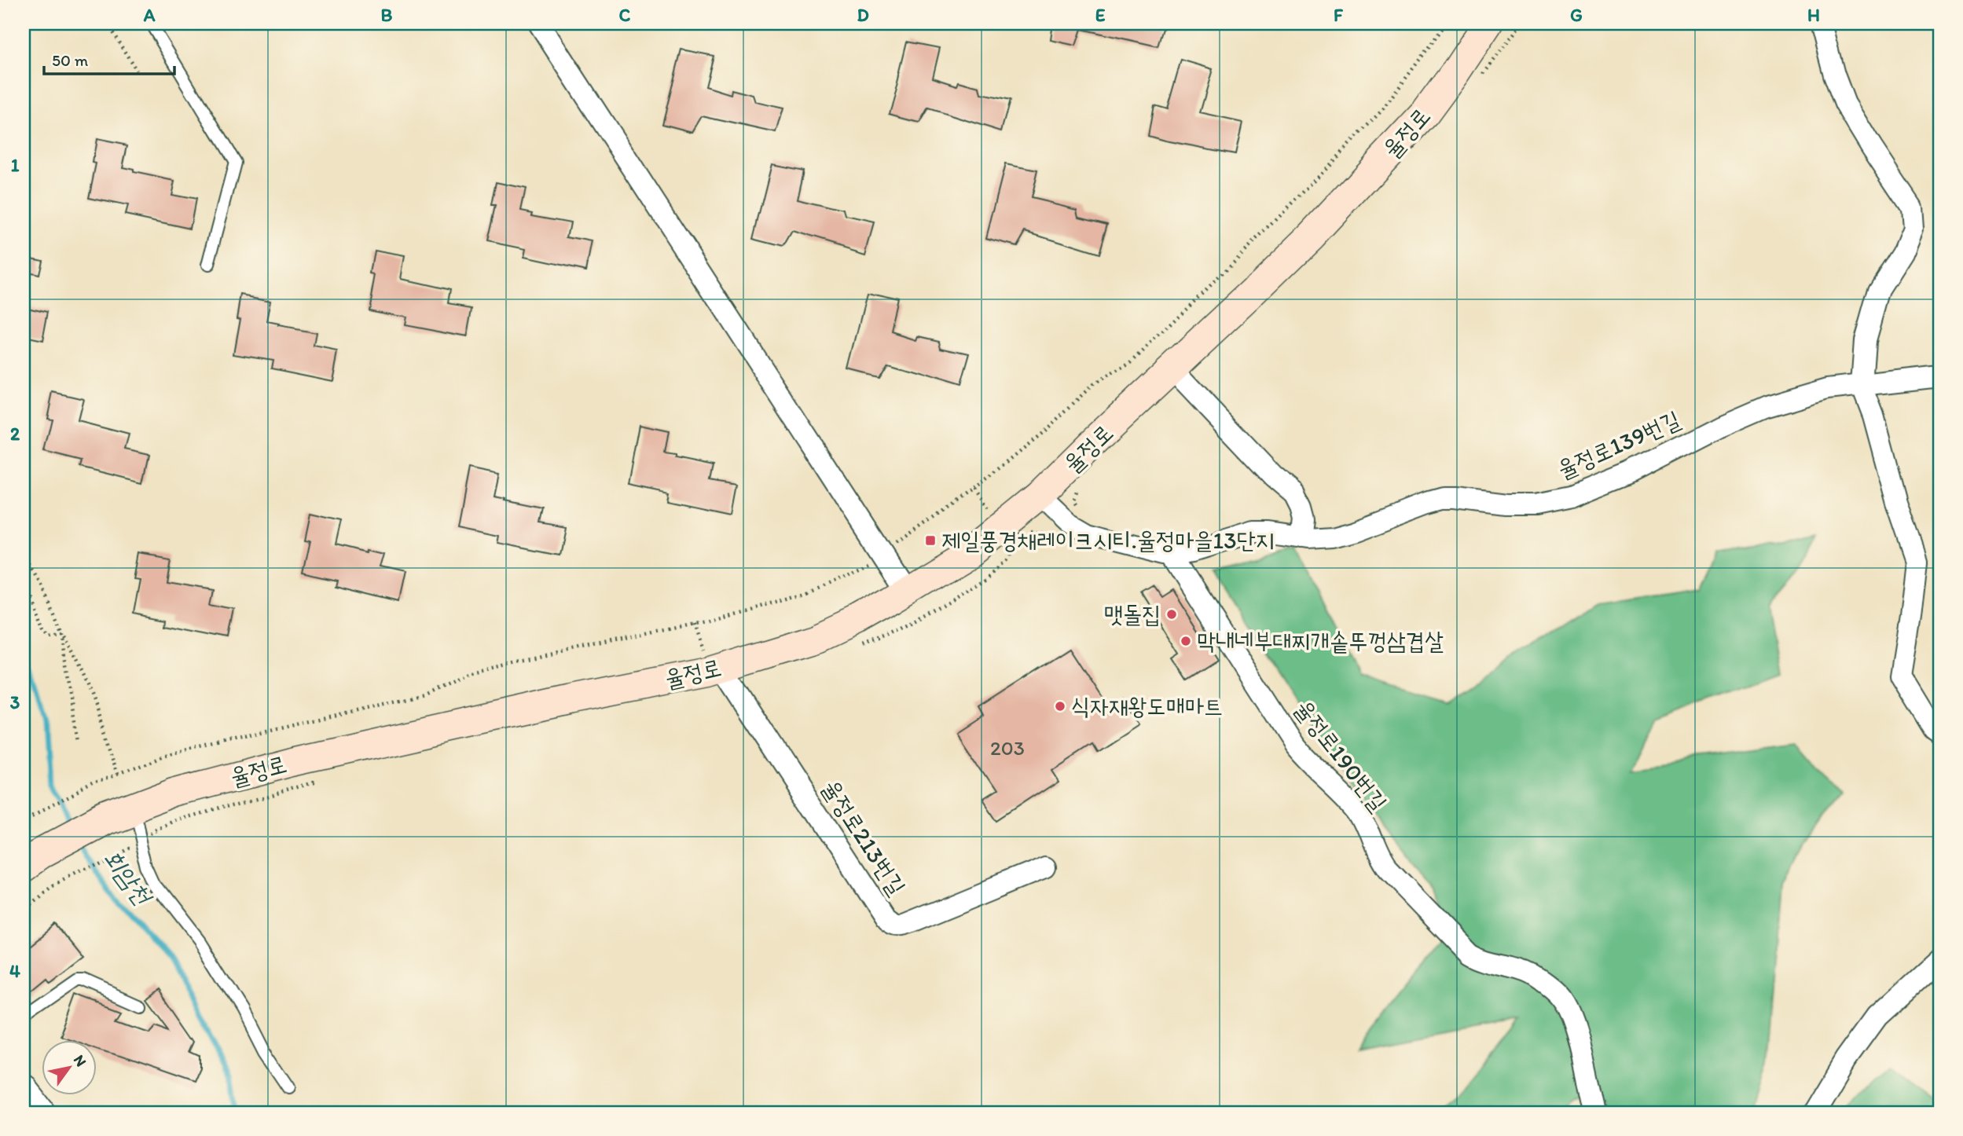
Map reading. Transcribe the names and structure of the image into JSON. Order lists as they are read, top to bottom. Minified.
{"streets":{"main road":["율정로"],"street":["율정로139번길","율정로190번길","율정로213번길"]},"crossings":[["율정로","율정로139번길"],["율정로","율정로213번길"],["율정로139번길","율정로190번길"]],"water":["회암천"],"places":{"transit":["제일풍경채레이크시티.율정마을13단지"],"other":["맷돌집","막내네부대찌개솥뚜껑삼겹살","식자재왕도매마트"]},"house_numbers":["203"],"scale_bar":"50 m","north":"top right","grid":{"columns":["A","B","C","D","E","F","G","H"],"rows":["1","2","3","4"]}}
